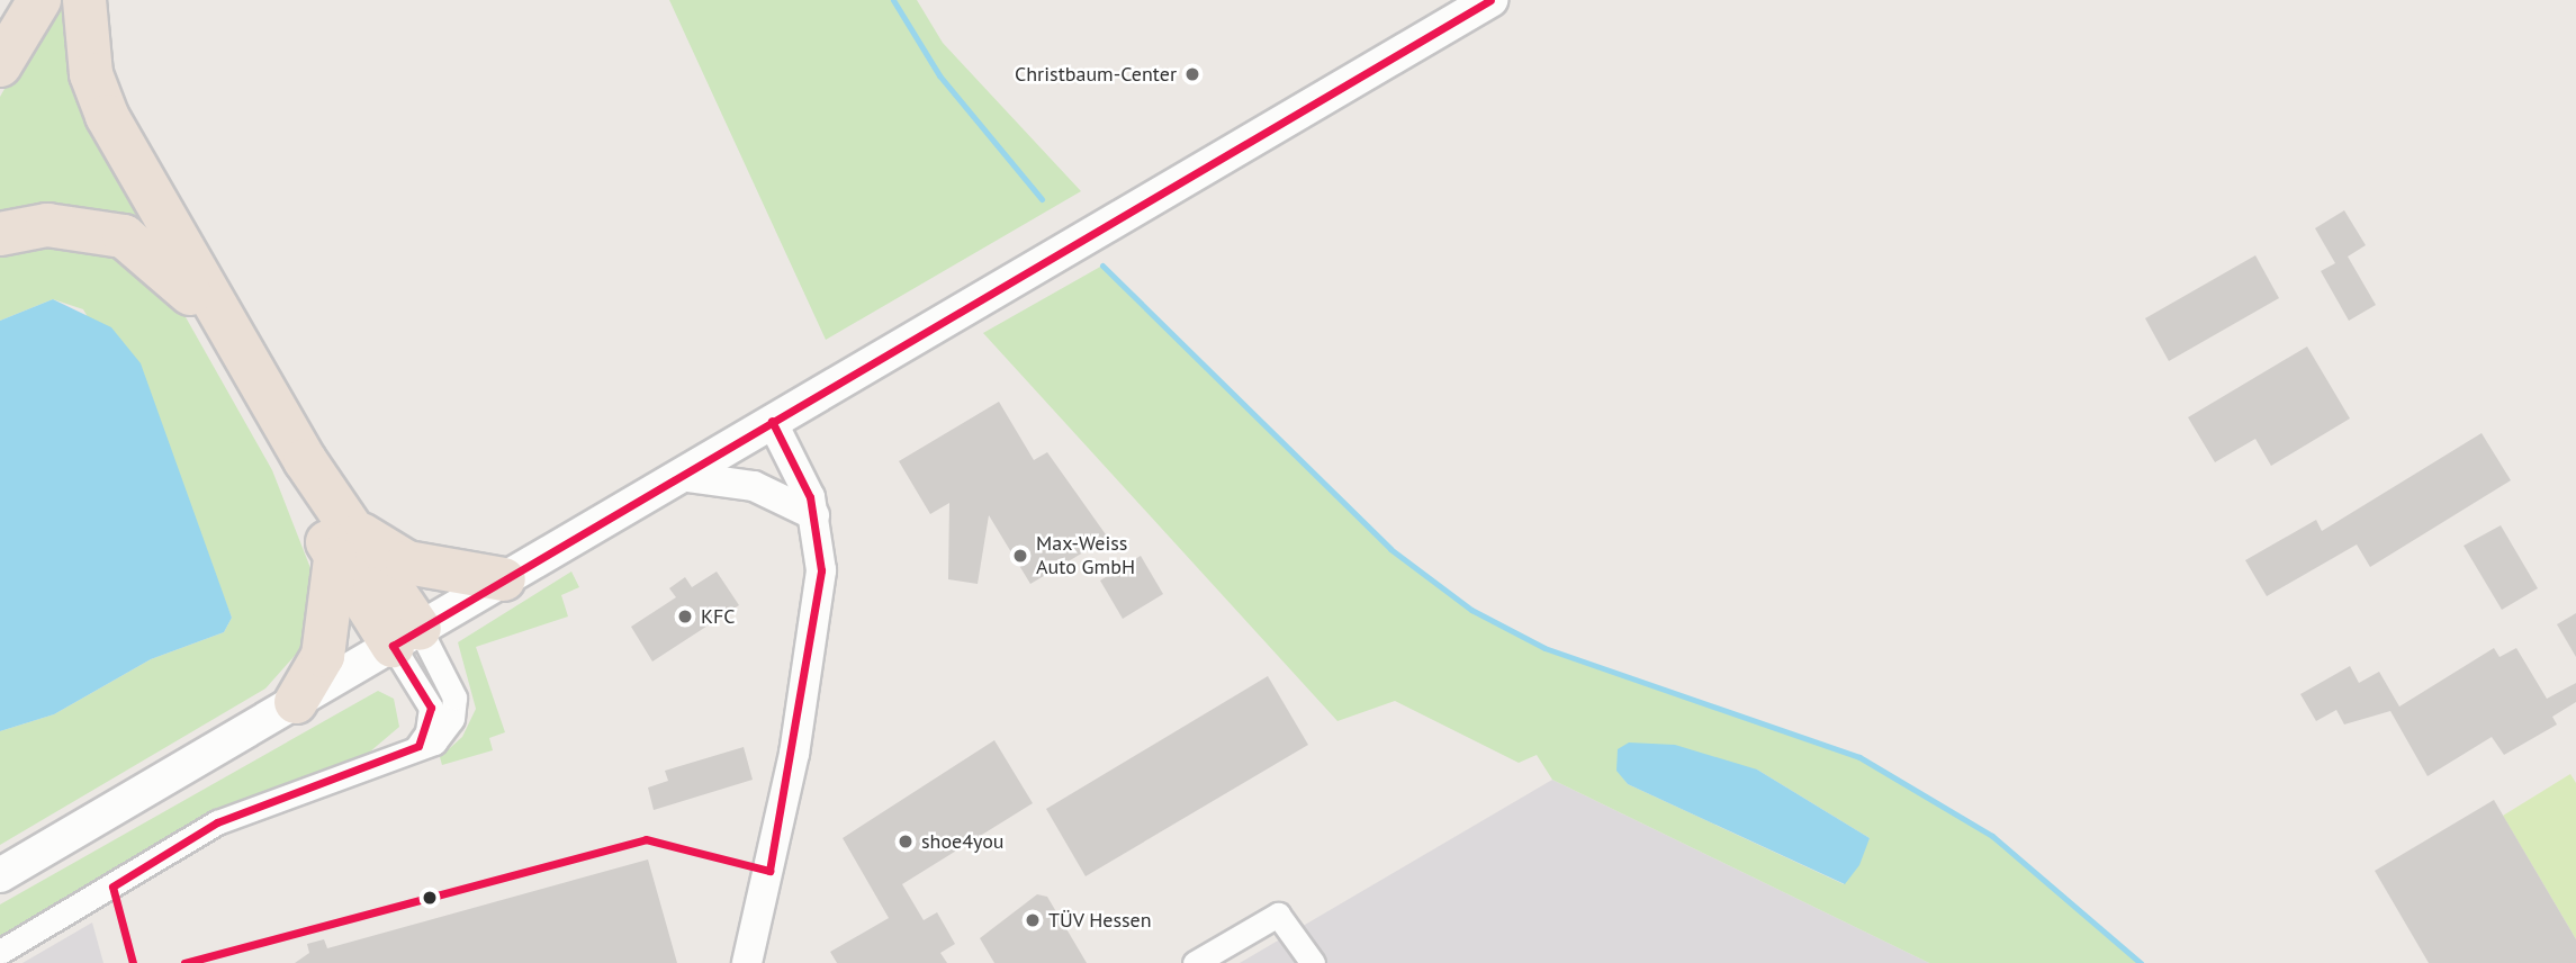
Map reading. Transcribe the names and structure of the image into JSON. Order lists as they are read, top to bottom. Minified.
{"places":["Christbaum-Center","Max-Weiss Auto GmbH","KFC","shoe4you","TÜV Hessen"]}
